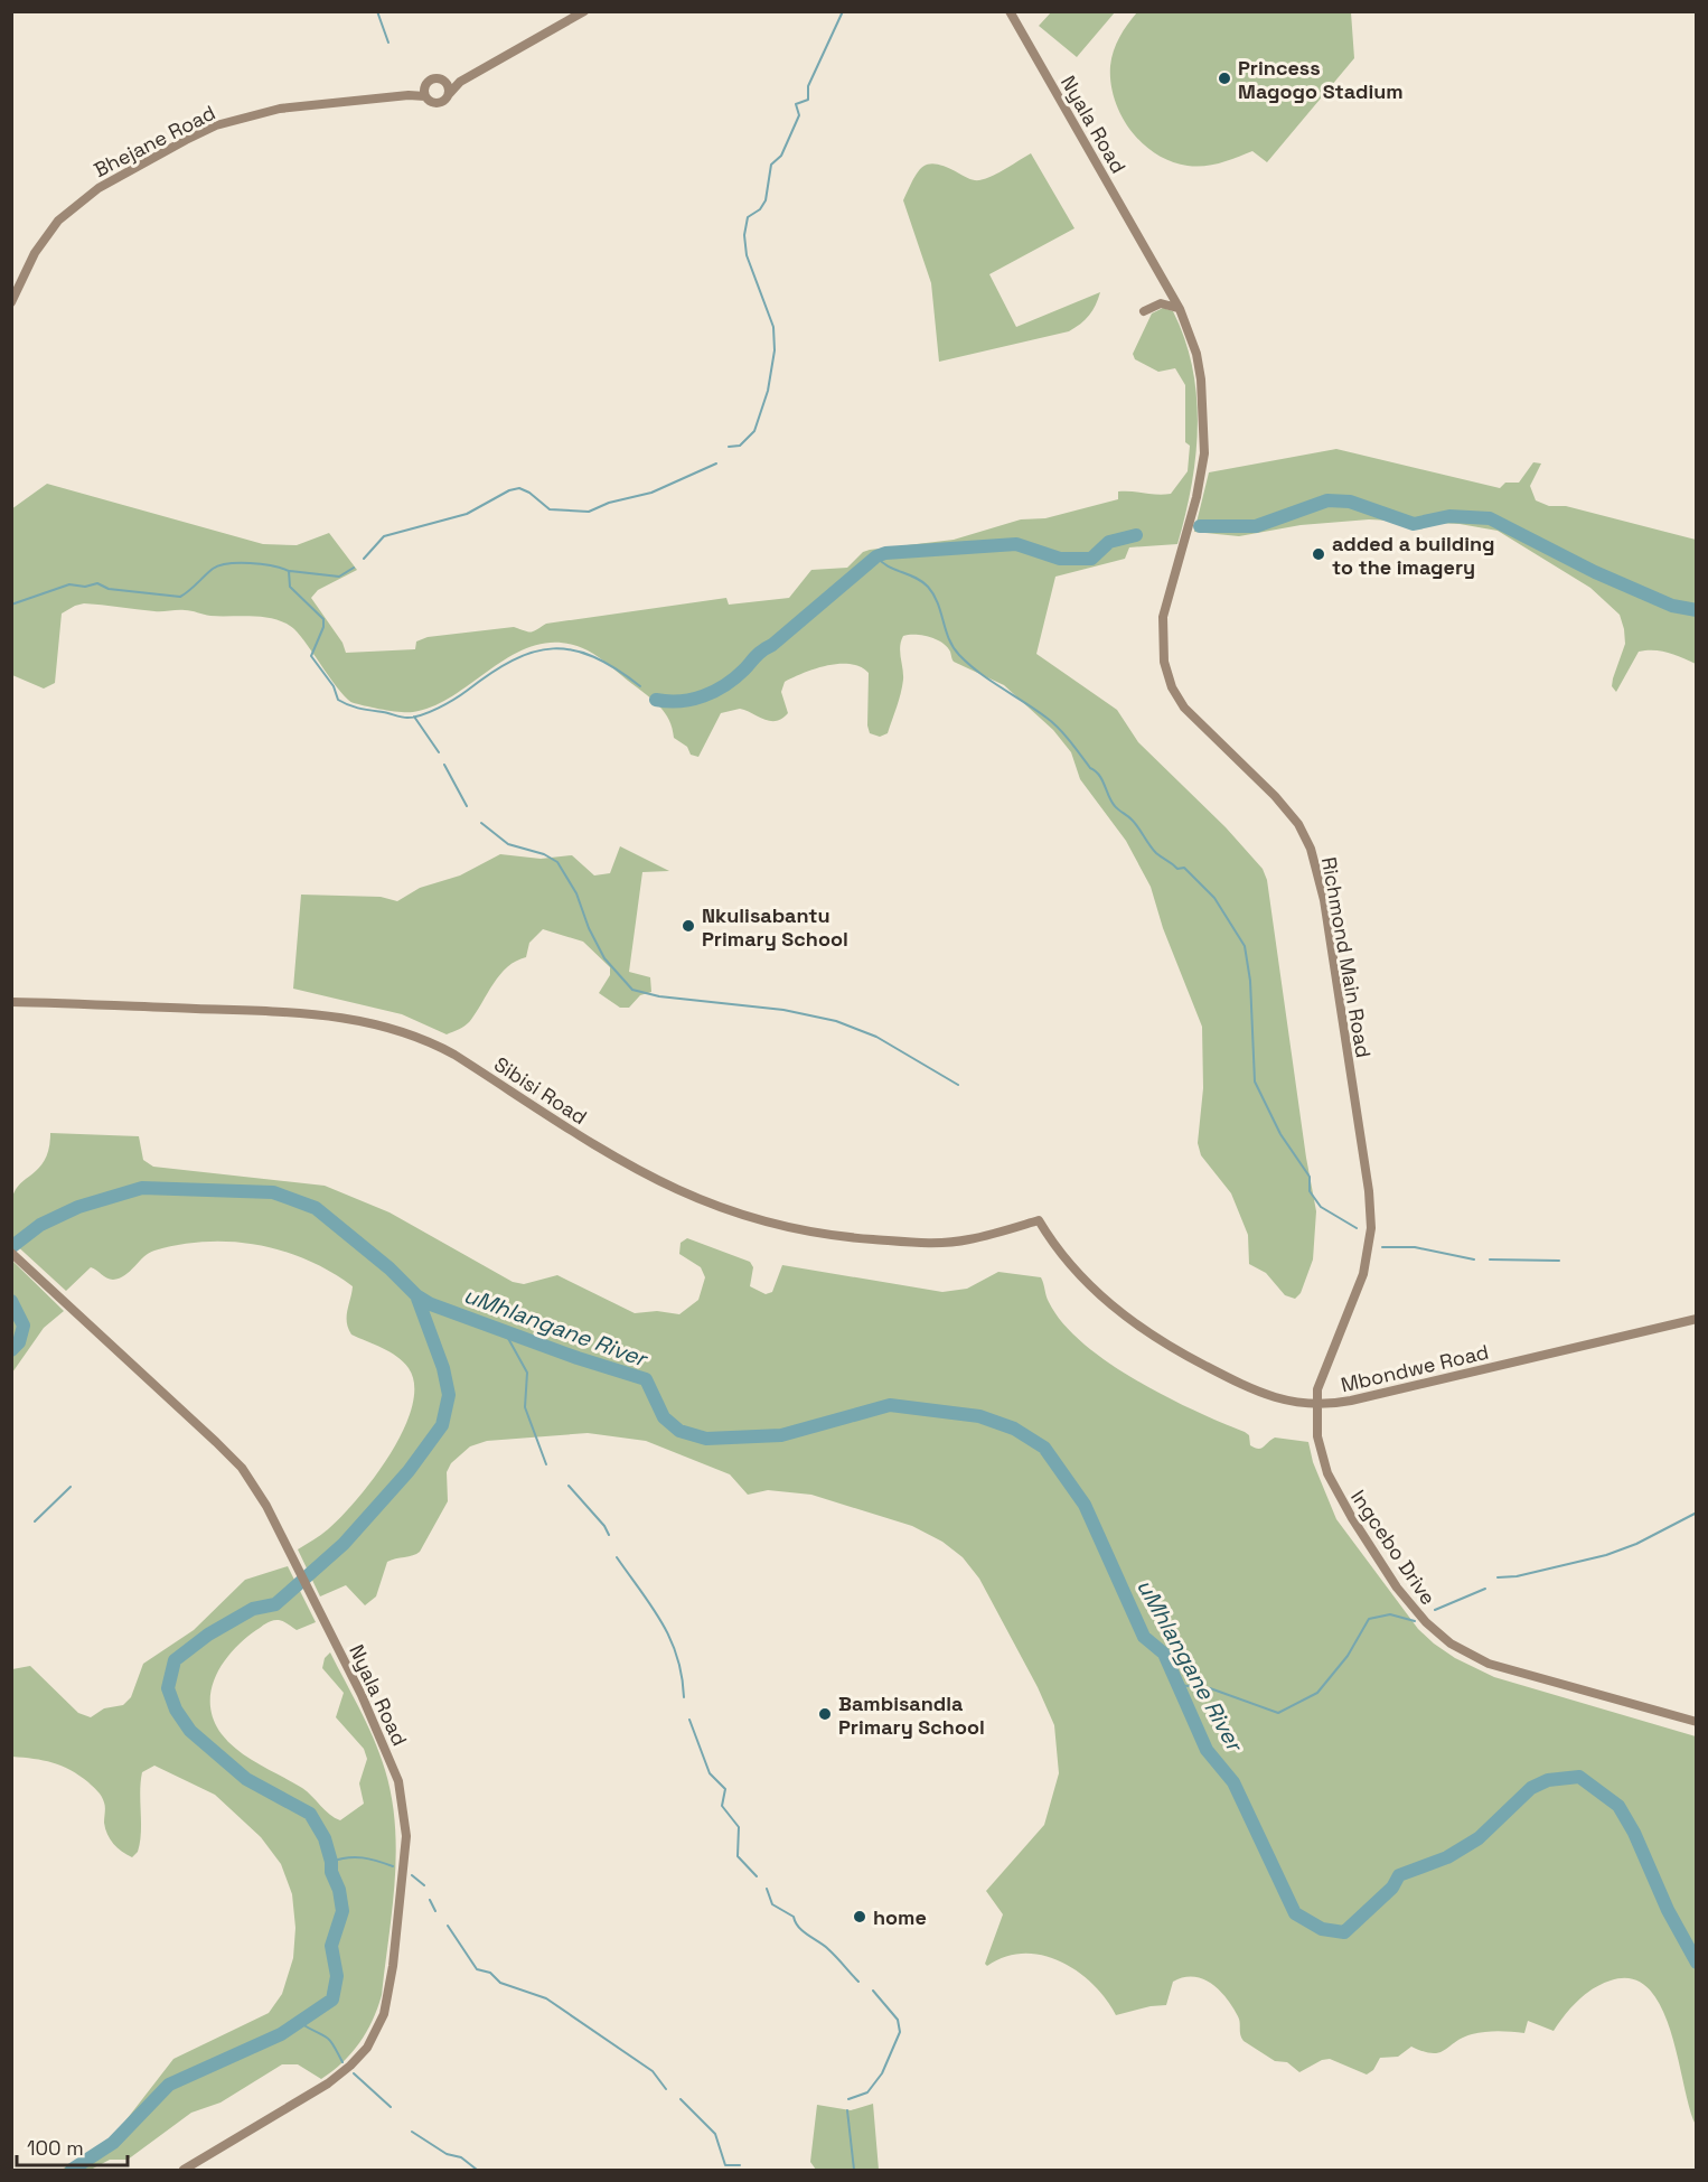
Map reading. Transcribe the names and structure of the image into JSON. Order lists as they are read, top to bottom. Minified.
{"streets":{"street":["Nyala Road","Bhejane Road","Richmond Main Road","Sibisi Road","Mbondwe Road","Ingcebo Drive"]},"crossings":[["Nyala Road","Richmond Main Road"],["Richmond Main Road","Mbondwe Road"],["Richmond Main Road","Ingcebo Drive"],["Sibisi Road","Mbondwe Road"],["Mbondwe Road","Ingcebo Drive"]],"water":["uMhlangane River"],"places":["Princess Magogo Stadium","added a building to the imagery","Nkulisabantu Primary School","Bambisandla Primary School","home"],"scale_bar":"100 m"}
